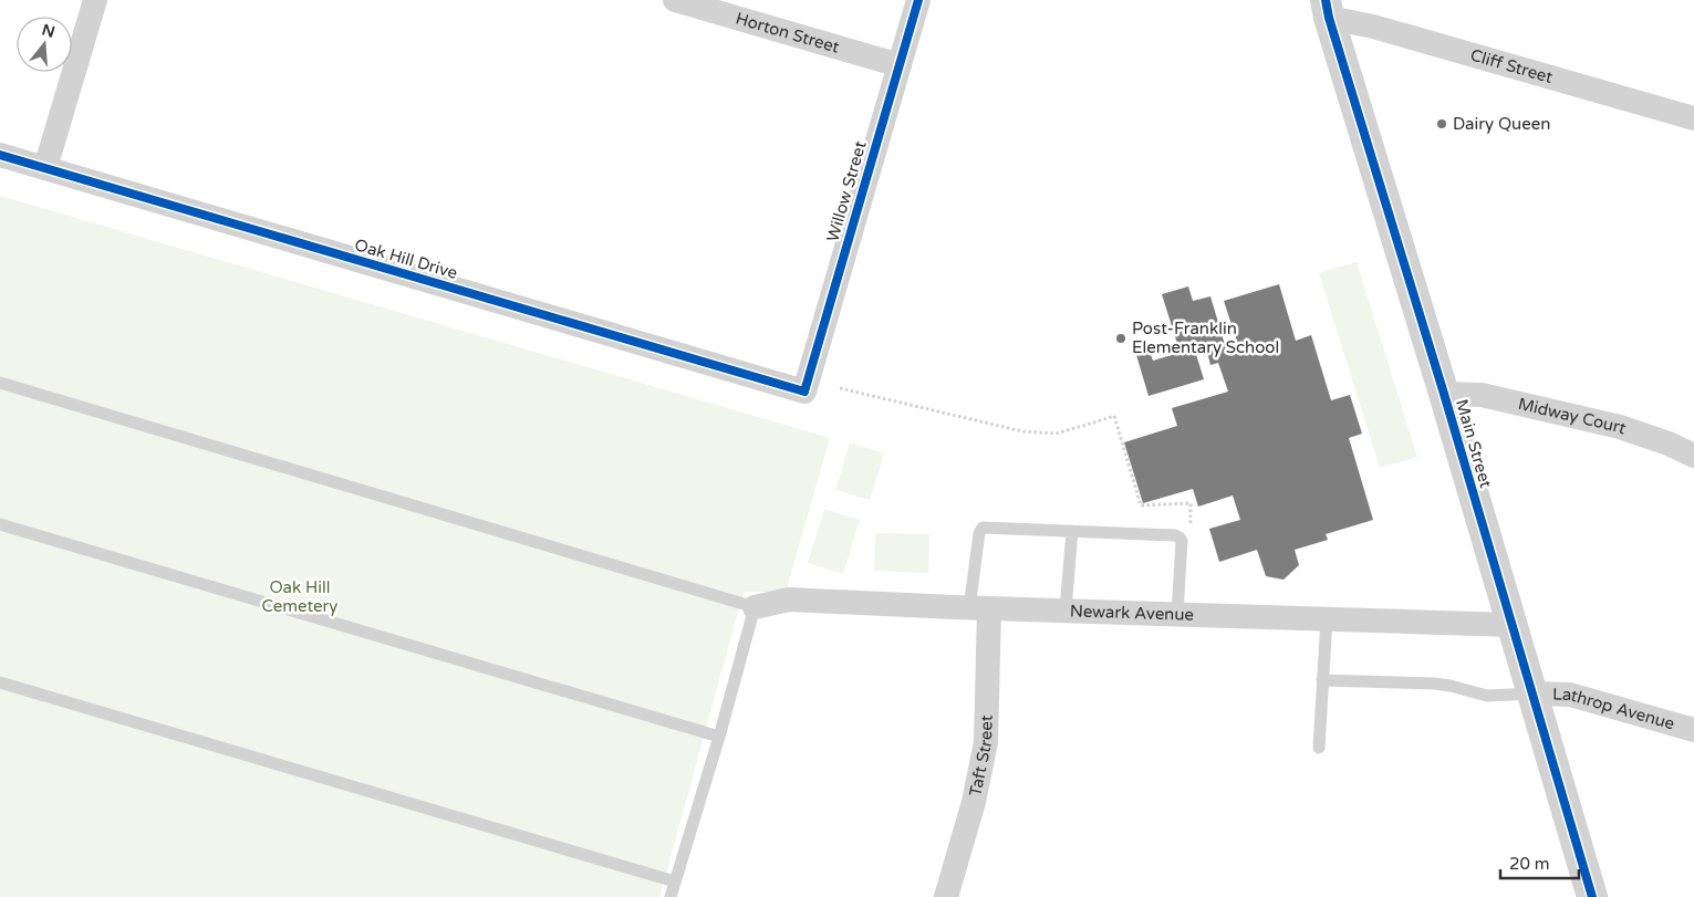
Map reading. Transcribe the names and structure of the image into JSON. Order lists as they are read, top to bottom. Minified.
{"streets":{"street":["Horton Street","Cliff Street","Willow Street","Oak Hill Drive","Midway Court","Main Street","Newark Avenue","Lathrop Avenue","Taft Street"]},"crossings":[["Horton Street","Willow Street"],["Cliff Street","Main Street"],["Willow Street","Oak Hill Drive"],["Midway Court","Main Street"],["Main Street","Newark Avenue"],["Main Street","Lathrop Avenue"],["Newark Avenue","Taft Street"]],"parks":["Oak Hill Cemetery"],"places":["Dairy Queen","Post-Franklin Elementary School"],"scale_bar":"20 m","north":"top"}
